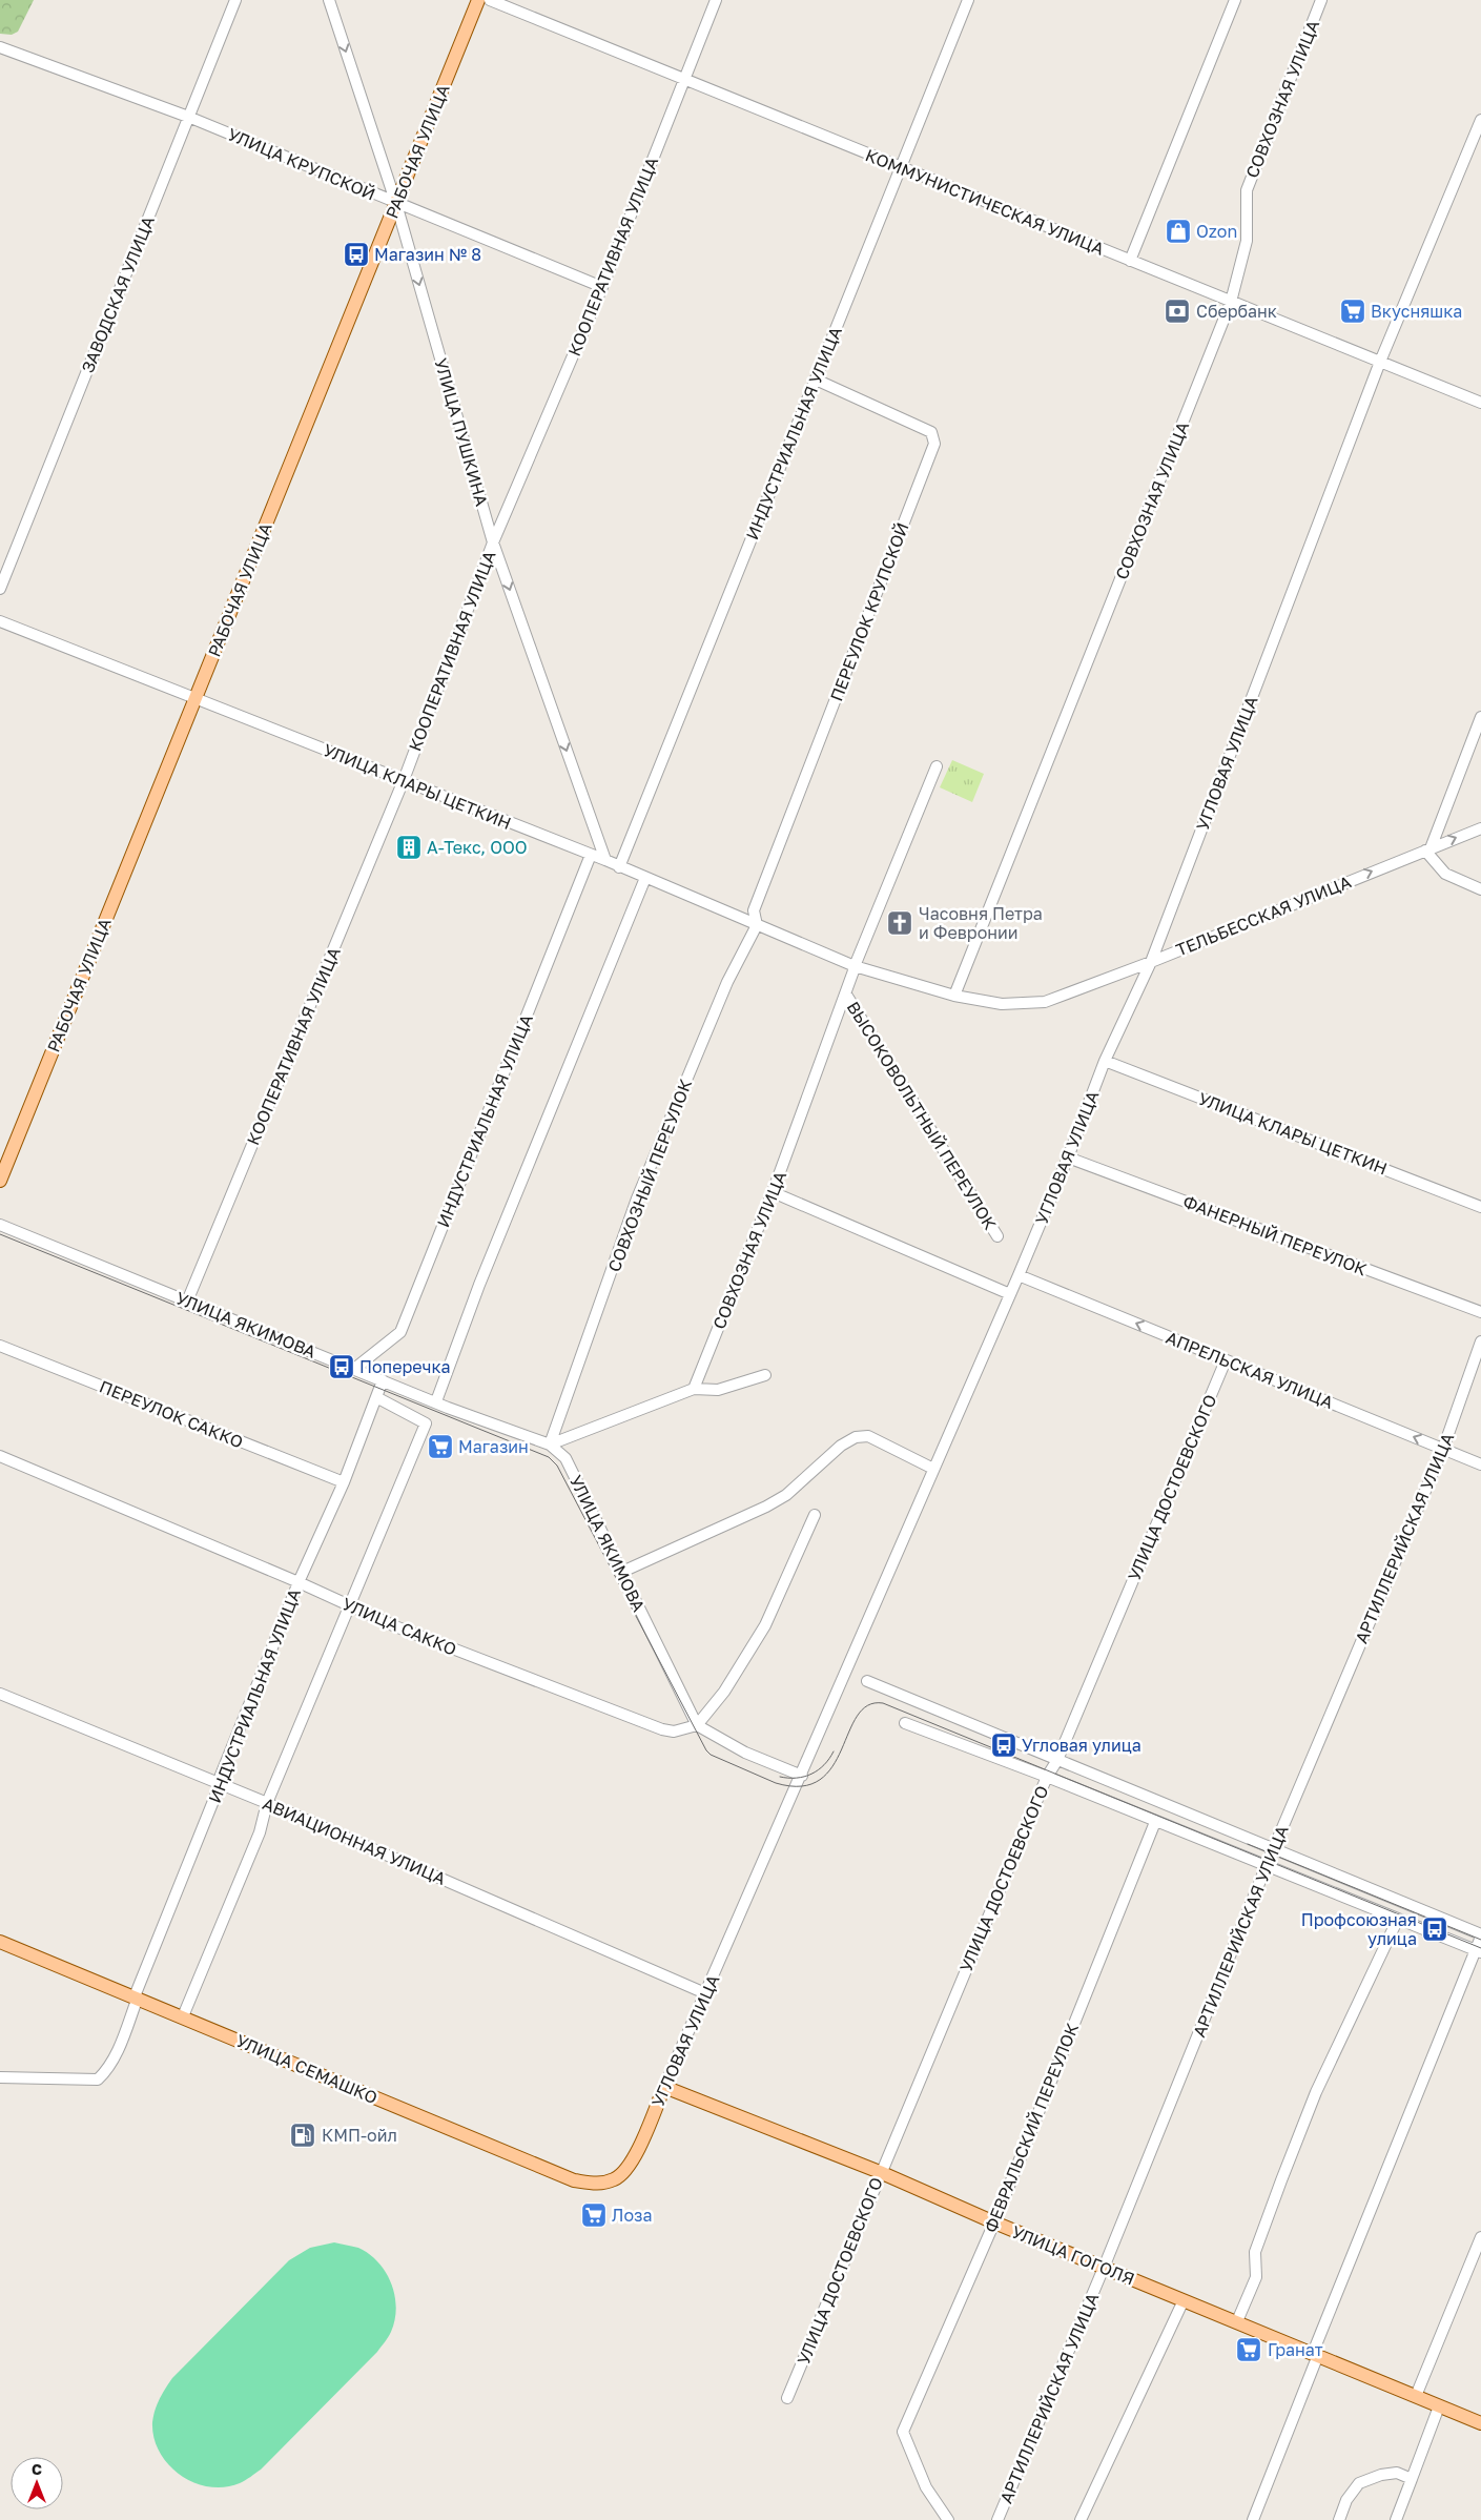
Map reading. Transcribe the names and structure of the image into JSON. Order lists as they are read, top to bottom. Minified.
{"streets":{"main road":["РАБОЧАЯ УЛИЦА","УГЛОВАЯ УЛИЦА","УЛИЦА СЕМАШКО","УЛИЦА ГОГОЛЯ"],"street":["СОВХОЗНАЯ УЛИЦА","УЛИЦА КРУПСКОЙ","КОММУНИСТИЧЕСКАЯ УЛИЦА","КООПЕРАТИВНАЯ УЛИЦА","ЗАВОДСКАЯ УЛИЦА","УЛИЦА ПУШКИНА","ИНДУСТРИАЛЬНАЯ УЛИЦА","ПЕРЕУЛОК КРУПСКОЙ","УЛИЦА КЛАРЫ ЦЕТКИН","ТЕЛЬБЕССКАЯ УЛИЦА","ВЫСОКОВОЛЬТНЫЙ ПЕРЕУЛОК","СОВХОЗНЫЙ ПЕРЕУЛОК","ФАНЕРНЫЙ ПЕРЕУЛОК","УЛИЦА ЯКИМОВА","АПРЕЛЬСКАЯ УЛИЦА","ПЕРЕУЛОК САККО","УЛИЦА ДОСТОЕВСКОГО","АРТИЛЛЕРИЙСКАЯ УЛИЦА","УЛИЦА САККО","АВИАЦИОННАЯ УЛИЦА","ФЕВРАЛЬСКИЙ ПЕРЕУЛОК"]},"crossings":[["СОВХОЗНАЯ УЛИЦА","КОММУНИСТИЧЕСКАЯ УЛИЦА"],["СОВХОЗНАЯ УЛИЦА","УЛИЦА КЛАРЫ ЦЕТКИН"],["СОВХОЗНАЯ УЛИЦА","ВЫСОКОВОЛЬТНЫЙ ПЕРЕУЛОК"],["РАБОЧАЯ УЛИЦА","УЛИЦА КРУПСКОЙ"],["РАБОЧАЯ УЛИЦА","УЛИЦА ПУШКИНА"],["РАБОЧАЯ УЛИЦА","УЛИЦА КЛАРЫ ЦЕТКИН"],["УЛИЦА КРУПСКОЙ","КООПЕРАТИВНАЯ УЛИЦА"],["УЛИЦА КРУПСКОЙ","ЗАВОДСКАЯ УЛИЦА"],["УЛИЦА КРУПСКОЙ","УЛИЦА ПУШКИНА"],["КОММУНИСТИЧЕСКАЯ УЛИЦА","КООПЕРАТИВНАЯ УЛИЦА"],["КОММУНИСТИЧЕСКАЯ УЛИЦА","ИНДУСТРИАЛЬНАЯ УЛИЦА"],["КОММУНИСТИЧЕСКАЯ УЛИЦА","УГЛОВАЯ УЛИЦА"],["КООПЕРАТИВНАЯ УЛИЦА","УЛИЦА ПУШКИНА"],["КООПЕРАТИВНАЯ УЛИЦА","УЛИЦА КЛАРЫ ЦЕТКИН"],["КООПЕРАТИВНАЯ УЛИЦА","УЛИЦА ЯКИМОВА"],["УЛИЦА ПУШКИНА","УЛИЦА КЛАРЫ ЦЕТКИН"],["ИНДУСТРИАЛЬНАЯ УЛИЦА","ПЕРЕУЛОК КРУПСКОЙ"],["ИНДУСТРИАЛЬНАЯ УЛИЦА","УЛИЦА КЛАРЫ ЦЕТКИН"],["ИНДУСТРИАЛЬНАЯ УЛИЦА","УЛИЦА ЯКИМОВА"],["ИНДУСТРИАЛЬНАЯ УЛИЦА","ПЕРЕУЛОК САККО"],["ИНДУСТРИАЛЬНАЯ УЛИЦА","УЛИЦА САККО"],["ИНДУСТРИАЛЬНАЯ УЛИЦА","АВИАЦИОННАЯ УЛИЦА"],["ИНДУСТРИАЛЬНАЯ УЛИЦА","УЛИЦА СЕМАШКО"],["ПЕРЕУЛОК КРУПСКОЙ","УЛИЦА КЛАРЫ ЦЕТКИН"],["ПЕРЕУЛОК КРУПСКОЙ","СОВХОЗНЫЙ ПЕРЕУЛОК"],["УГЛОВАЯ УЛИЦА","УЛИЦА КЛАРЫ ЦЕТКИН"],["УГЛОВАЯ УЛИЦА","ТЕЛЬБЕССКАЯ УЛИЦА"],["УГЛОВАЯ УЛИЦА","ФАНЕРНЫЙ ПЕРЕУЛОК"],["УГЛОВАЯ УЛИЦА","АПРЕЛЬСКАЯ УЛИЦА"],["УГЛОВАЯ УЛИЦА","АВИАЦИОННАЯ УЛИЦА"],["УГЛОВАЯ УЛИЦА","УЛИЦА СЕМАШКО"],["УГЛОВАЯ УЛИЦА","УЛИЦА ГОГОЛЯ"],["УЛИЦА КЛАРЫ ЦЕТКИН","ТЕЛЬБЕССКАЯ УЛИЦА"],["УЛИЦА КЛАРЫ ЦЕТКИН","СОВХОЗНЫЙ ПЕРЕУЛОК"],["СОВХОЗНЫЙ ПЕРЕУЛОК","УЛИЦА ЯКИМОВА"],["УЛИЦА ЯКИМОВА","УЛИЦА САККО"],["АПРЕЛЬСКАЯ УЛИЦА","УЛИЦА ДОСТОЕВСКОГО"],["АПРЕЛЬСКАЯ УЛИЦА","АРТИЛЛЕРИЙСКАЯ УЛИЦА"],["УЛИЦА ДОСТОЕВСКОГО","УЛИЦА ГОГОЛЯ"],["АРТИЛЛЕРИЙСКАЯ УЛИЦА","УЛИЦА ГОГОЛЯ"],["ФЕВРАЛЬСКИЙ ПЕРЕУЛОК","УЛИЦА ГОГОЛЯ"]],"one_way":["УЛИЦА ПУШКИНА","ТЕЛЬБЕССКАЯ УЛИЦА","АПРЕЛЬСКАЯ УЛИЦА"],"places":{"shop":["Ozon"],"bus stop":["Магазин № 8","Поперечка","Угловая улица","Профсоюзная улица"],"bank":["Сбербанк"],"supermarket":["Вкусняшка","Магазин","Лоза","Гранат"],"building":["А-Текс, ООО"],"church":["Часовня Петра и Февронии"],"fuel station":["КМП-ойл"]},"north":"top"}
